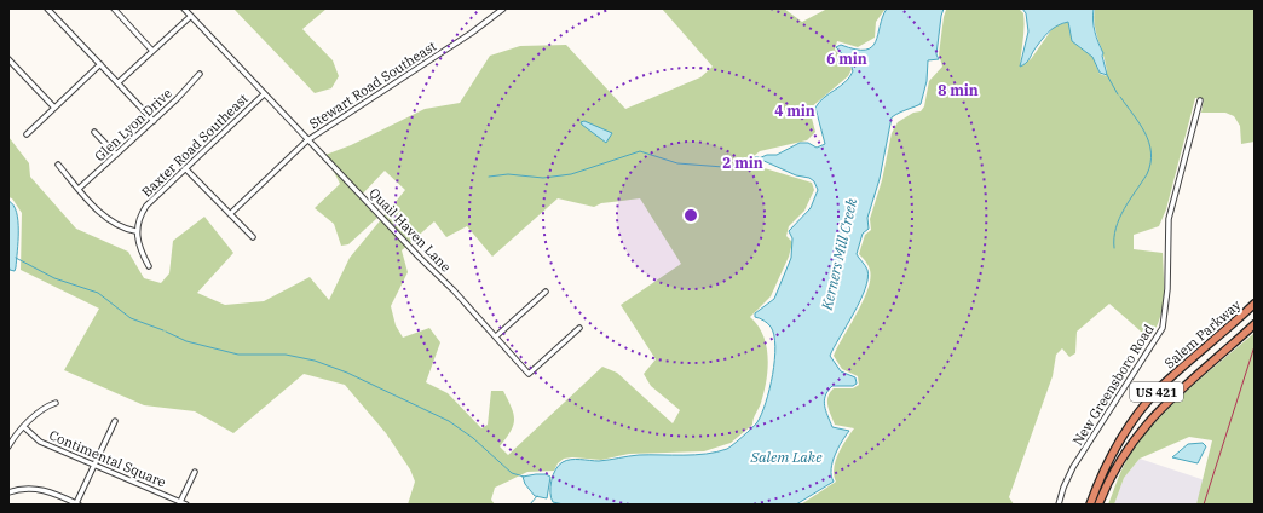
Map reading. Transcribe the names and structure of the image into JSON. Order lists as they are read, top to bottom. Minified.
{"streets":{"highway":["Salem Parkway","US 421"],"street":["Stewart Road Southeast","Glen Lyon Drive","Baxter Road Southeast","Quail Haven Lane","New Greensboro Road","Contimental Square"]},"crossings":[["Stewart Road Southeast","Baxter Road Southeast"],["Stewart Road Southeast","Quail Haven Lane"]],"water":["Kerners Mill Creek","Salem Lake"],"rings":["6 min","8 min","4 min","2 min"]}
